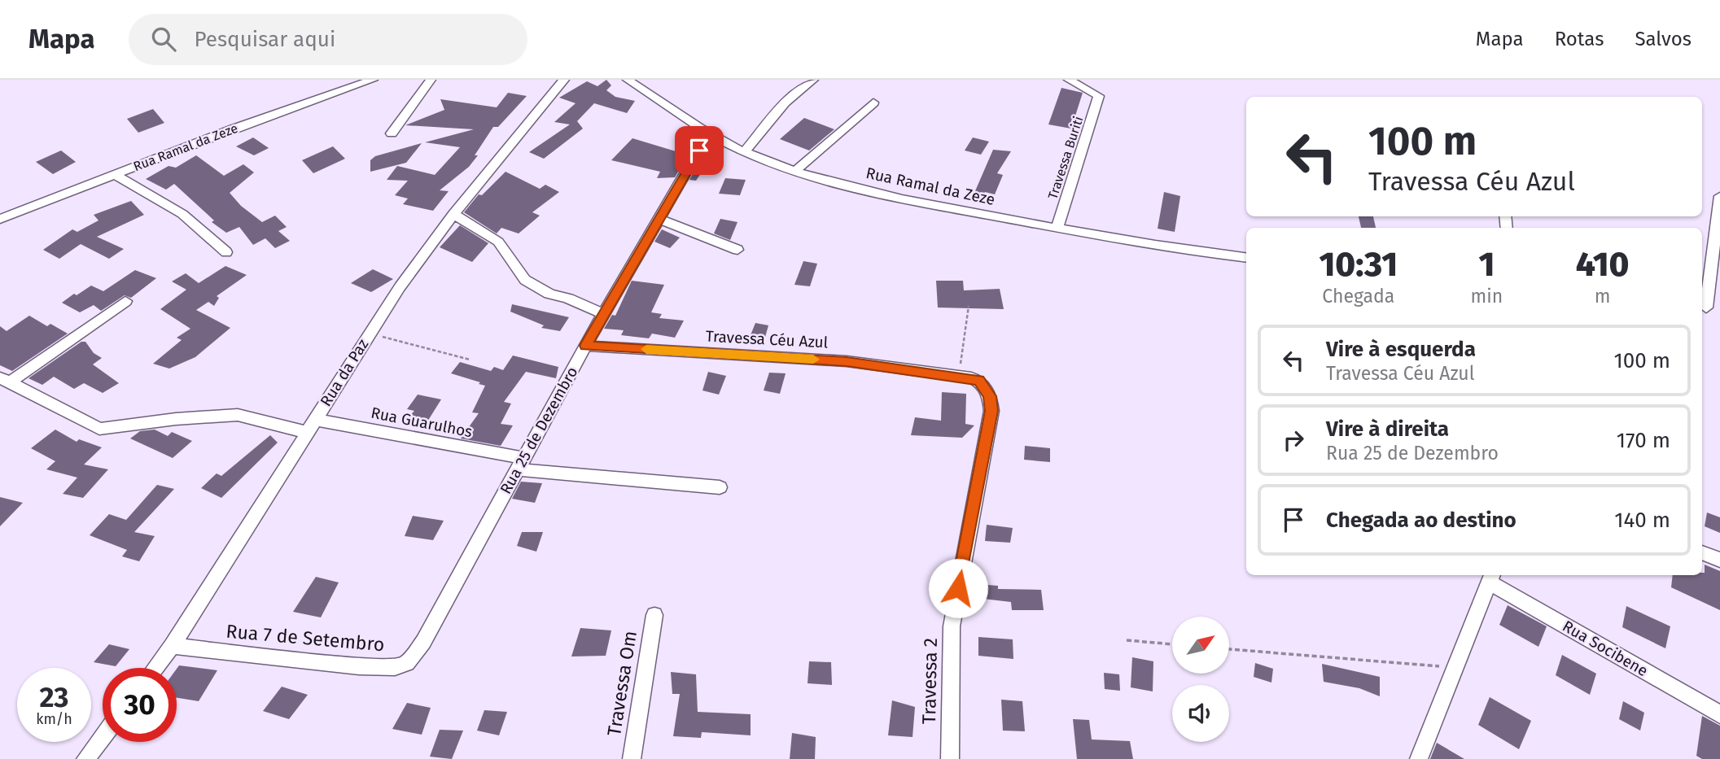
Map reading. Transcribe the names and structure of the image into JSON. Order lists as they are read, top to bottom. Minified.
{"streets":{"street":["Rua Ramal da Zeze","Travessa Buriti","Travessa Céu Azul","Rua da Paz","Rua Guarulhos","Rua 25 de Dezembro","Rua 7 de Setembro","Rua Socibene","Travessa 2","Travessa Om"]},"crossings":[["Rua Ramal da Zeze","Travessa Buriti"],["Rua Ramal da Zeze","Rua 25 de Dezembro"],["Travessa Céu Azul","Rua 25 de Dezembro"],["Travessa Céu Azul","Travessa 2"],["Rua da Paz","Rua Guarulhos"],["Rua da Paz","Rua 7 de Setembro"],["Rua Guarulhos","Rua 25 de Dezembro"],["Rua 25 de Dezembro","Rua 7 de Setembro"]],"north":"top right","page":{"header":"Mapa","search":"Pesquisar aqui","nav":["Mapa","Rotas","Salvos"],"turn":["100 m","Travessa Céu Azul"],"eta":["10:31","Chegada","1","min","410","m"],"list":[{"name":"Vire à esquerda","note":"Travessa Céu Azul","value":"100 m"},{"name":"Vire à direita","note":"Rua 25 de Dezembro","value":"170 m"},{"name":"Chegada ao destino","value":"140 m"}],"speed":"23 km/h","limit":"30"}}
